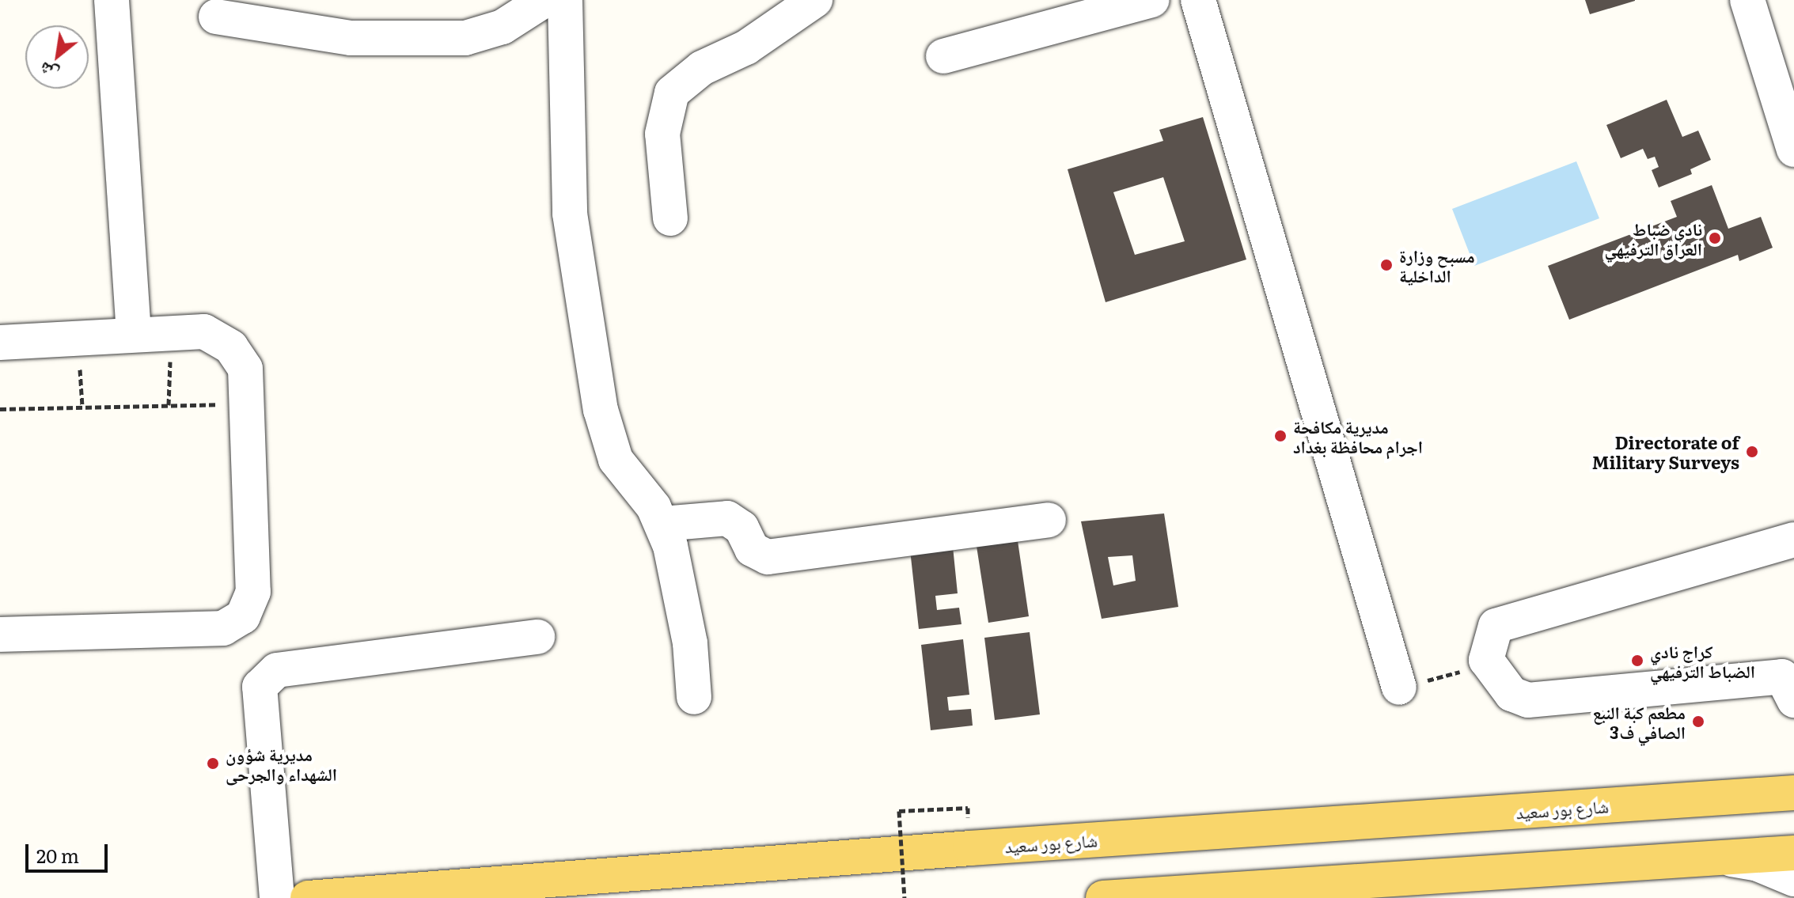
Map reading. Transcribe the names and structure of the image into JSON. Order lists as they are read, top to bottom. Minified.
{"streets":{"main road":["شارع بور سعيد"]},"places":["نادي ضباط العراق الترفيهي","مسبح وزارة الداخلية","مديرية مكافحة اجرام محافظة بغداد","Directorate of Military Surveys","كراج نادي الضباط الترفيهي","مطعم كبة النبع الصافي ف3","مديرية شؤون الشهداء والجرحى"],"scale_bar":"20 m","north":"bottom left"}
